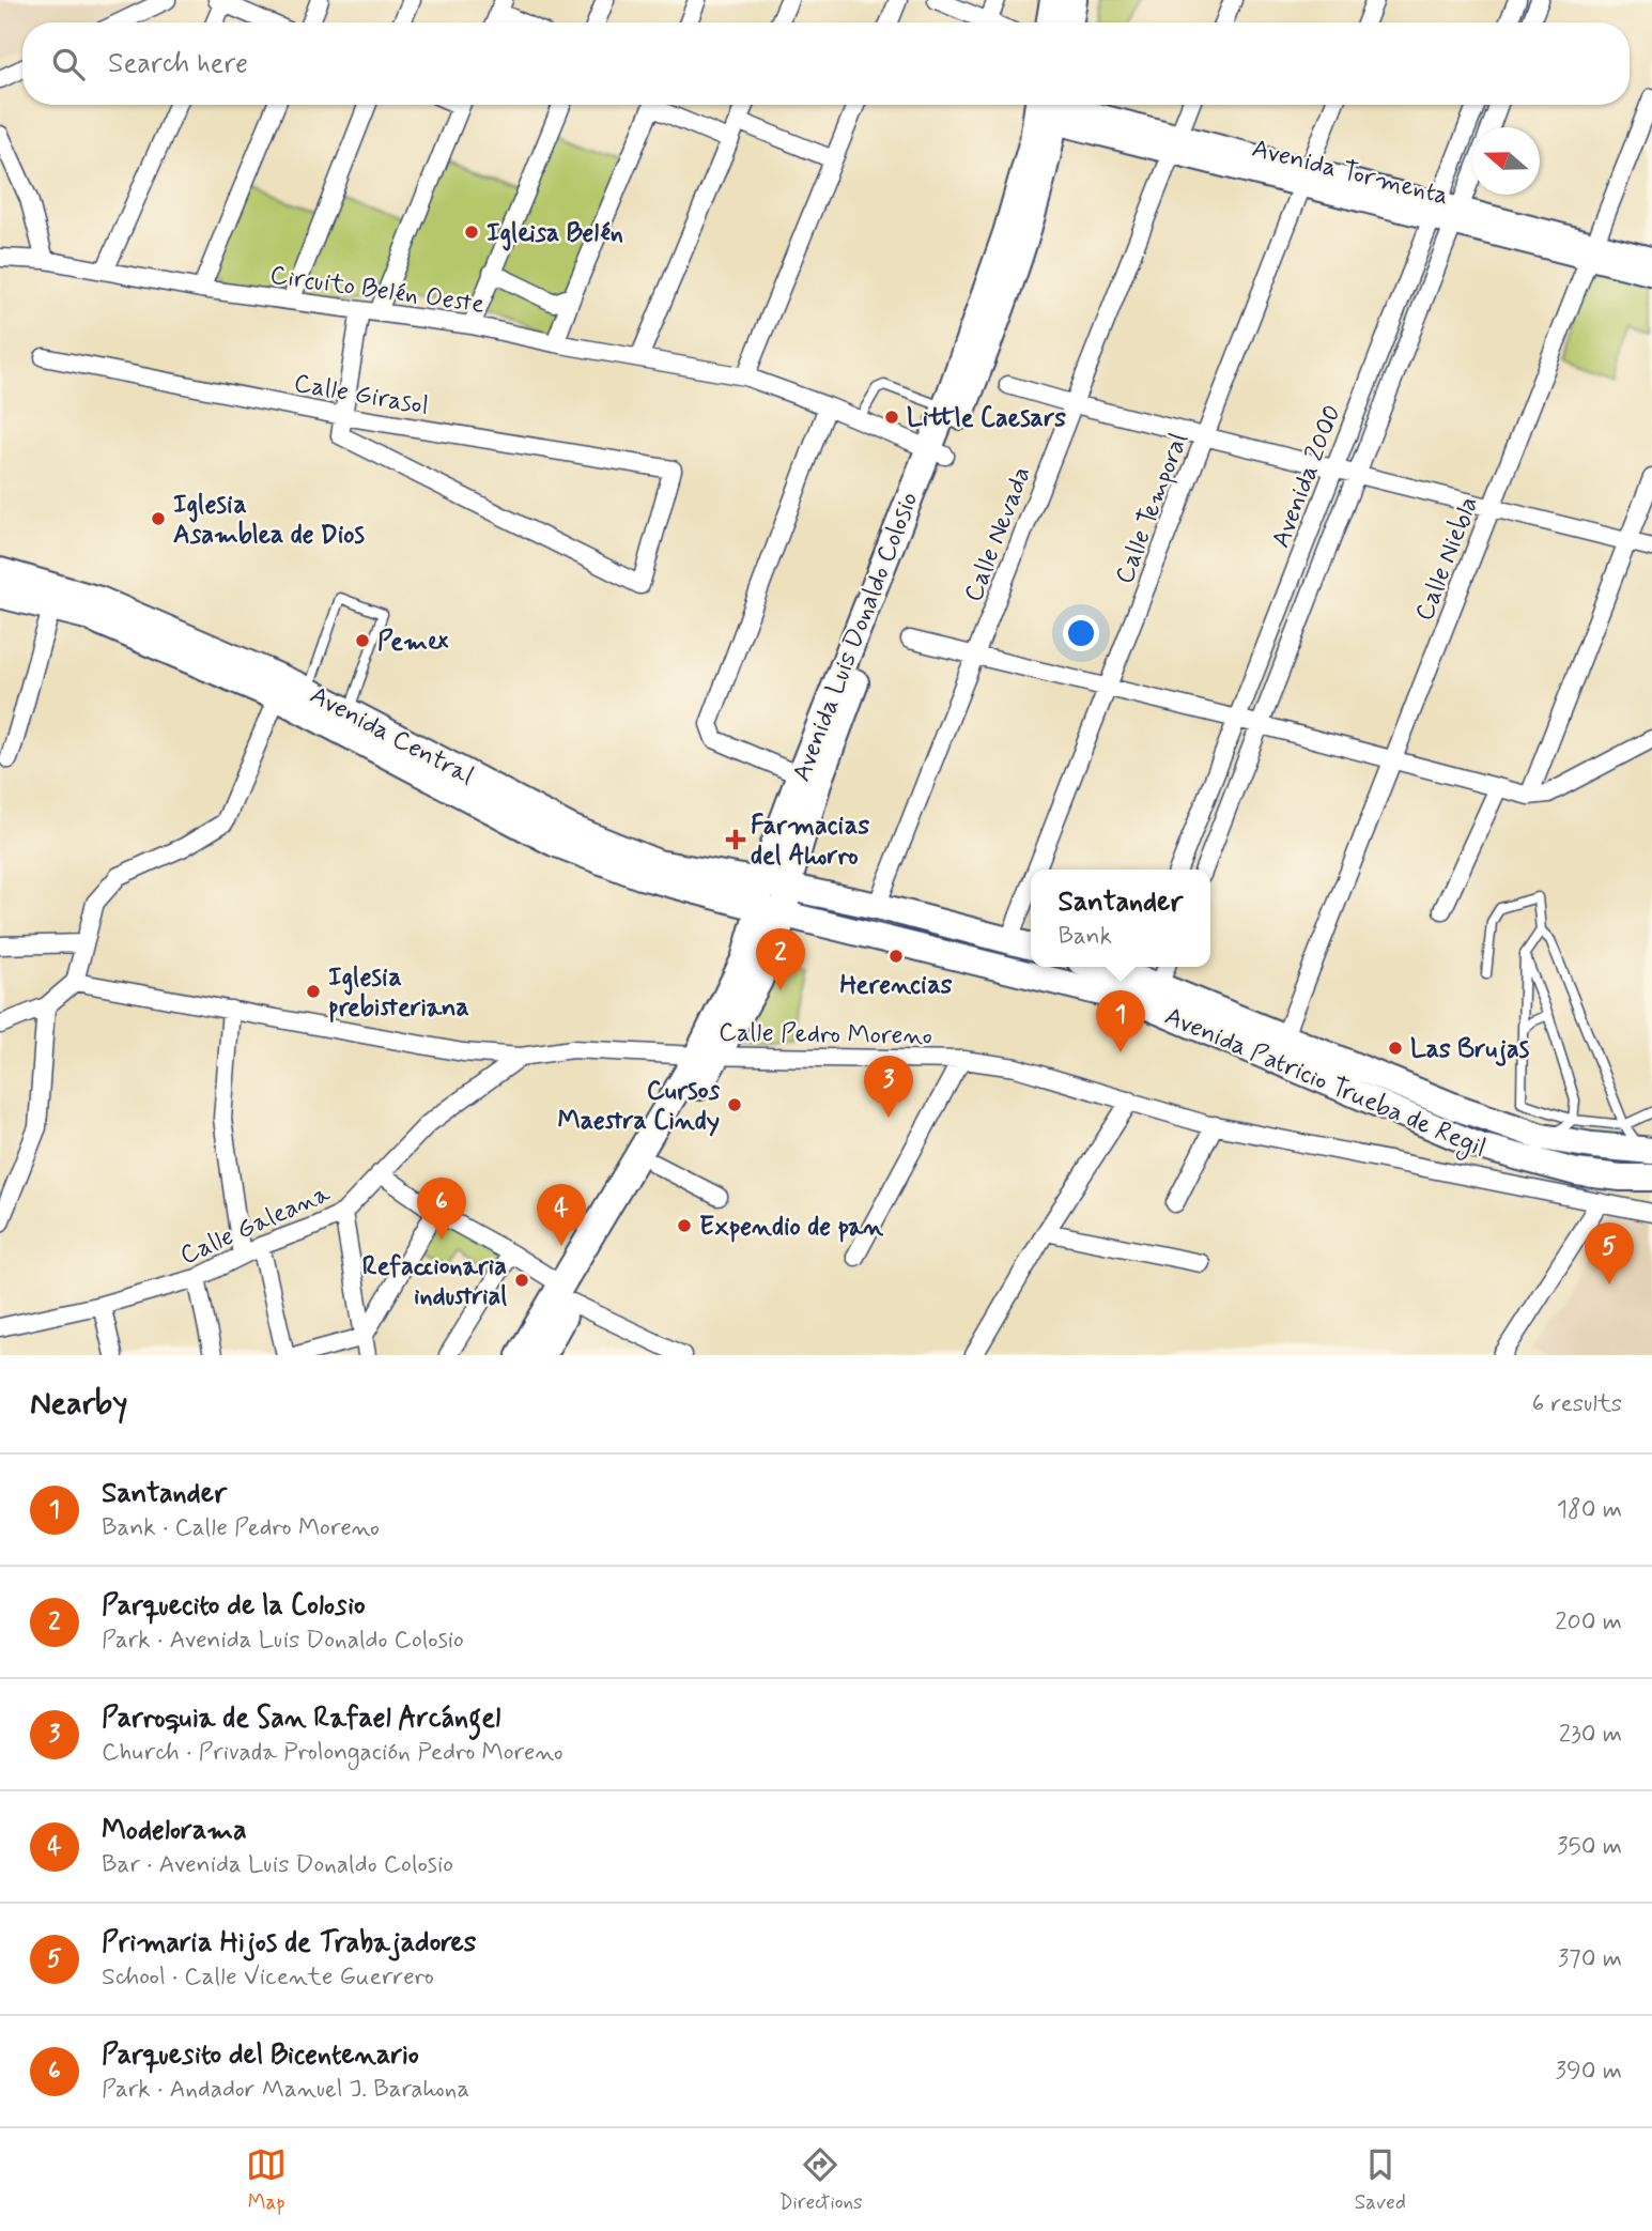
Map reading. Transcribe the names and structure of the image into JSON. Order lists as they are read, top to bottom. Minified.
{"streets":{"main road":["Avenida Luis Donaldo Colosio","Avenida Central","Avenida Patricio Trueba de Regil"],"street":["Avenida Tormenta","Circuito Belén Oeste","Calle Girasol","Avenida 2000","Calle Temporal","Calle Nevada","Calle Niebla","Calle Pedro Moreno","Calle Galeana"]},"crossings":[["Avenida Tormenta","Avenida 2000"],["Avenida Tormenta","Calle Temporal"],["Avenida Tormenta","Calle Nevada"],["Avenida Tormenta","Calle Niebla"],["Avenida Tormenta","Avenida Luis Donaldo Colosio"],["Circuito Belén Oeste","Avenida Luis Donaldo Colosio"],["Calle Niebla","Avenida Patricio Trueba de Regil"],["Avenida Luis Donaldo Colosio","Avenida Central"],["Avenida Luis Donaldo Colosio","Calle Pedro Moreno"],["Avenida Central","Avenida Patricio Trueba de Regil"],["Calle Pedro Moreno","Calle Galeana"]],"places":{"other":["Igleisa Belén","Little Caesars","Iglesia Asamblea de Dios","Pemex","Herencias","Iglesia prebisteriana","Las Brujas","Cursos Maestra Cindy","Expendio de pan","Refaccionaria industrial"],"health":["Farmacias del Ahorro"]},"north":"left","page":{"search":"Search here","popup":["Santander","Bank"],"pins":["2","1","3","6","4","5"],"heading":["Nearby","6 results"],"list":[{"mark":"1","name":"Santander","note":"Bank · Calle Pedro Moreno","value":"180 m"},{"mark":"2","name":"Parquecito de la Colosio","note":"Park · Avenida Luis Donaldo Colosio","value":"200 m"},{"mark":"3","name":"Parroquia de San Rafael Arcángel","note":"Church · Privada Prolongación Pedro Moreno","value":"230 m"},{"mark":"4","name":"Modelorama","note":"Bar · Avenida Luis Donaldo Colosio","value":"350 m"},{"mark":"5","name":"Primaria Hijos de Trabajadores","note":"School · Calle Vicente Guerrero","value":"370 m"},{"mark":"6","name":"Parquesito del Bicentenario","note":"Park · Andador Manuel J. Barahona","value":"390 m"}],"nav":["Map","Directions","Saved"]}}
